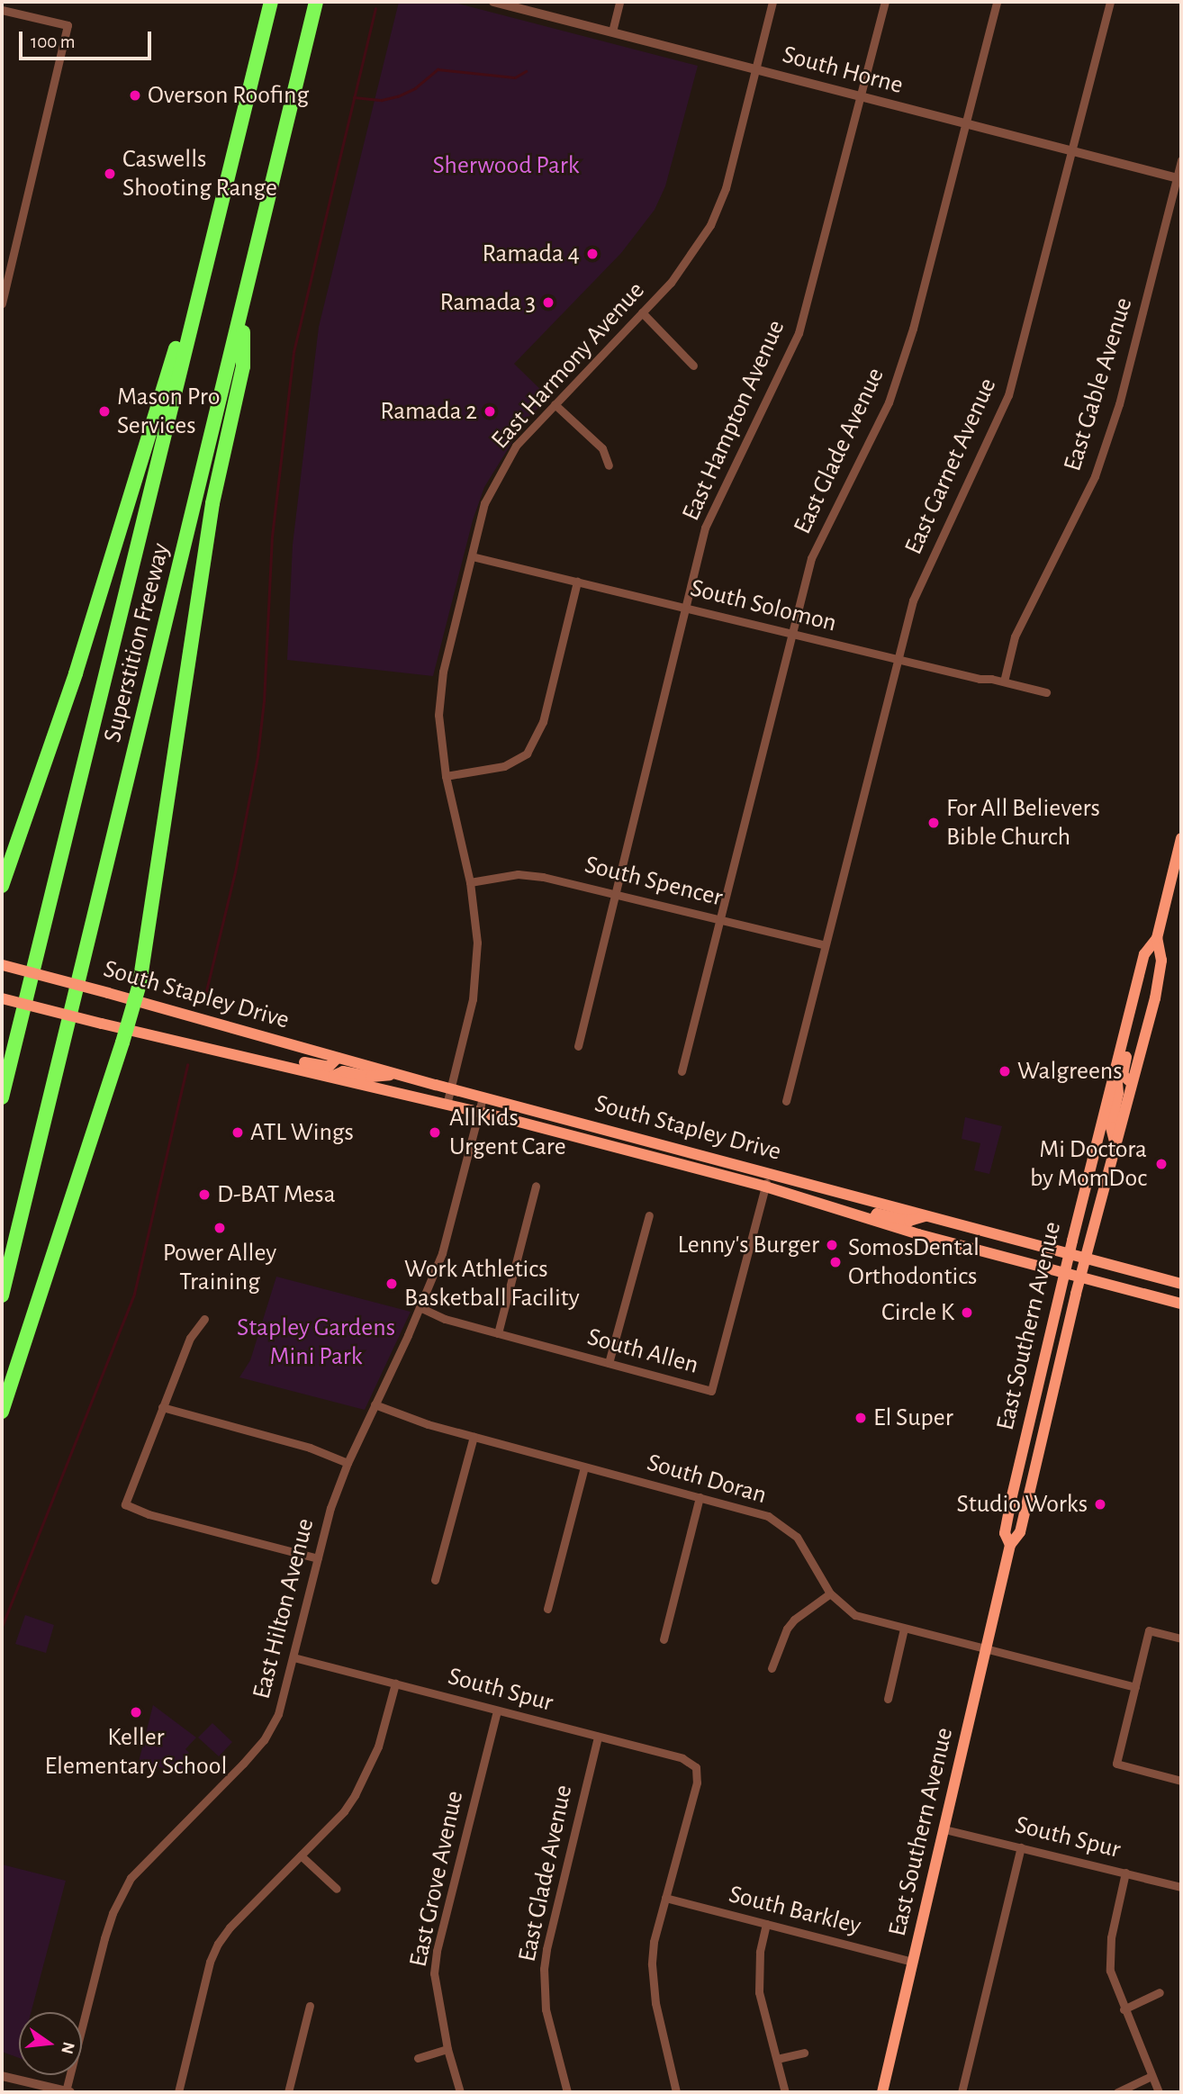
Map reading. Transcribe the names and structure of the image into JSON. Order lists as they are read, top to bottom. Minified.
{"streets":{"highway":["Superstition Freeway"],"main road":["South Stapley Drive","East Southern Avenue"],"street":["South Horne","East Harmony Avenue","East Gable Avenue","East Hampton Avenue","East Glade Avenue","East Garnet Avenue","South Solomon","South Spencer","South Allen","South Doran","East Hilton Avenue","South Spur","East Grove Avenue","South Barkley"]},"crossings":[["South Horne","East Harmony Avenue"],["South Horne","East Gable Avenue"],["South Horne","East Hampton Avenue"],["South Horne","East Glade Avenue"],["South Horne","East Garnet Avenue"],["East Harmony Avenue","South Solomon"],["East Harmony Avenue","South Spencer"],["East Harmony Avenue","South Stapley Drive"],["East Gable Avenue","South Solomon"],["East Hampton Avenue","South Solomon"],["East Hampton Avenue","South Spencer"],["East Glade Avenue","South Solomon"],["East Glade Avenue","South Spencer"],["East Glade Avenue","South Spur"],["East Garnet Avenue","South Solomon"],["East Garnet Avenue","South Spencer"],["South Stapley Drive","East Southern Avenue"],["South Stapley Drive","South Allen"],["South Stapley Drive","East Hilton Avenue"],["East Southern Avenue","South Doran"],["East Southern Avenue","South Spur"],["East Southern Avenue","South Barkley"],["South Allen","East Hilton Avenue"],["South Doran","East Hilton Avenue"],["East Hilton Avenue","South Spur"],["South Spur","East Grove Avenue"],["South Spur","South Barkley"]],"parks":["Sherwood Park","Stapley Gardens Mini Park"],"places":["Overson Roofing","Caswells Shooting Range","Ramada 4","Ramada 3","Mason Pro Services","Ramada 2","For All Believers Bible Church","Walgreens","ATL Wings","AllKids Urgent Care","Mi Doctora by MomDoc","D-BAT Mesa","Power Alley Training","Lenny's Burger","SomosDental Orthodontics","Work Athletics Basketball Facility","Circle K","El Super","Studio Works","Keller Elementary School"],"scale_bar":"100 m","north":"right"}
